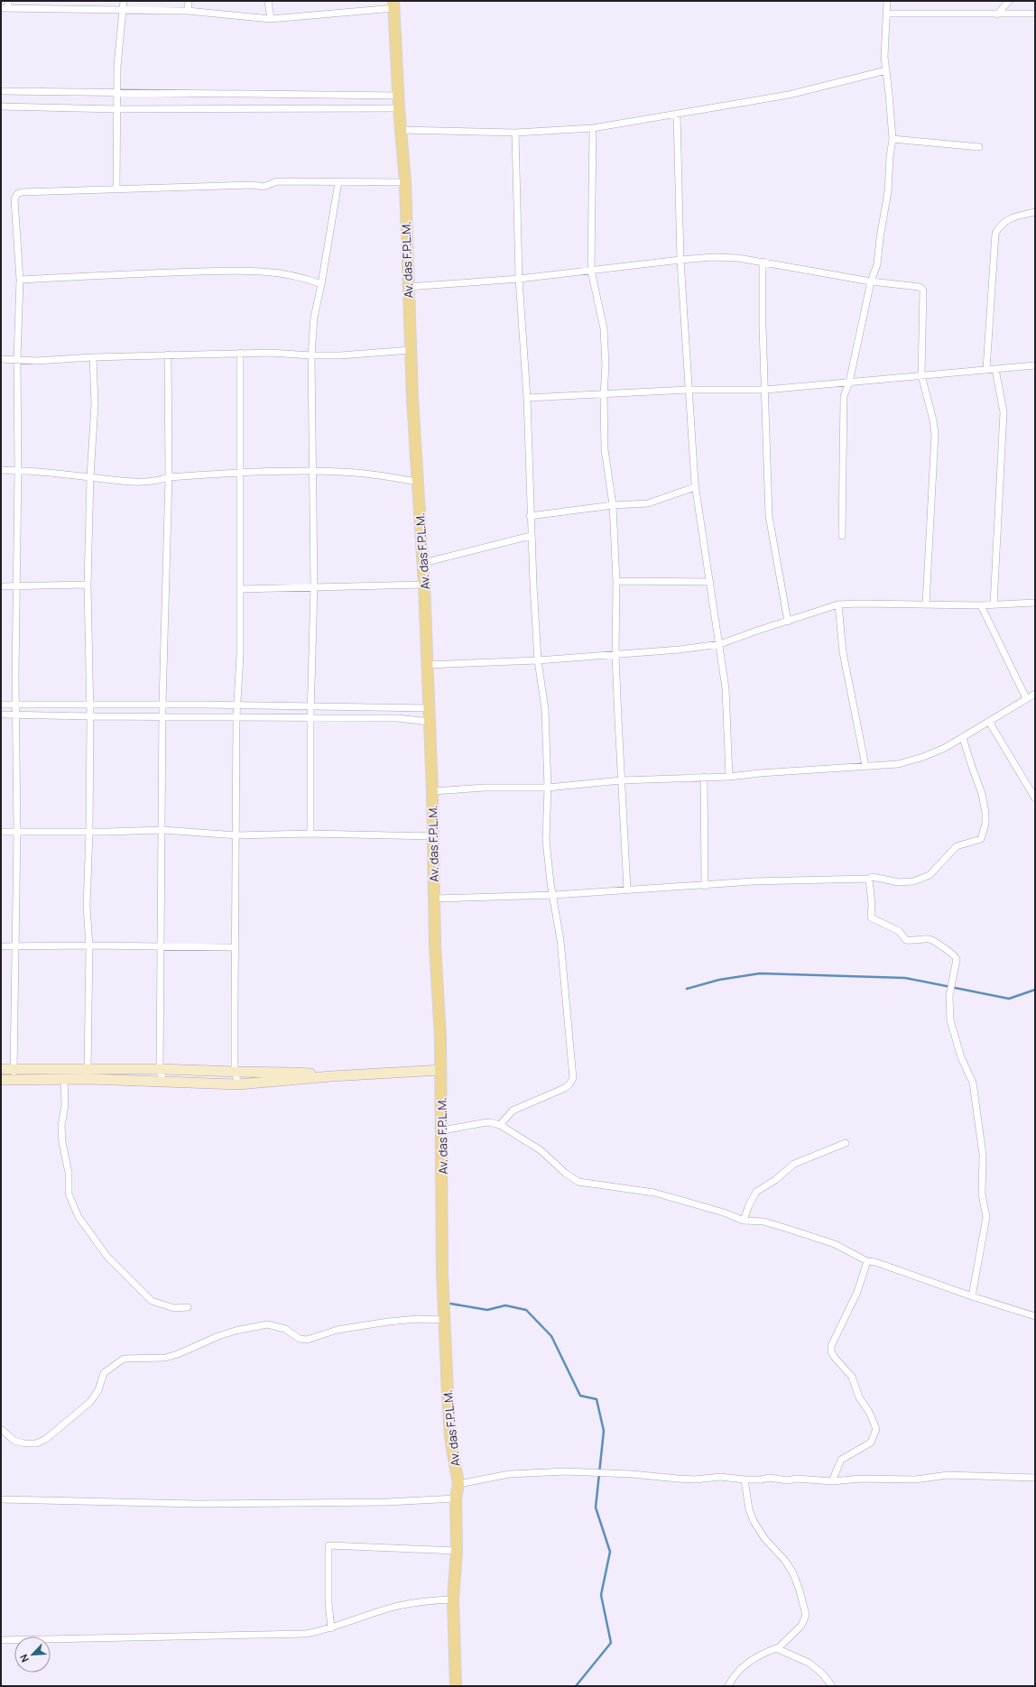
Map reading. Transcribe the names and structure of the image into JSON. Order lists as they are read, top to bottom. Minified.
{"streets":{"main road":["Av. das F.P.L.M."]},"north":"bottom left"}
